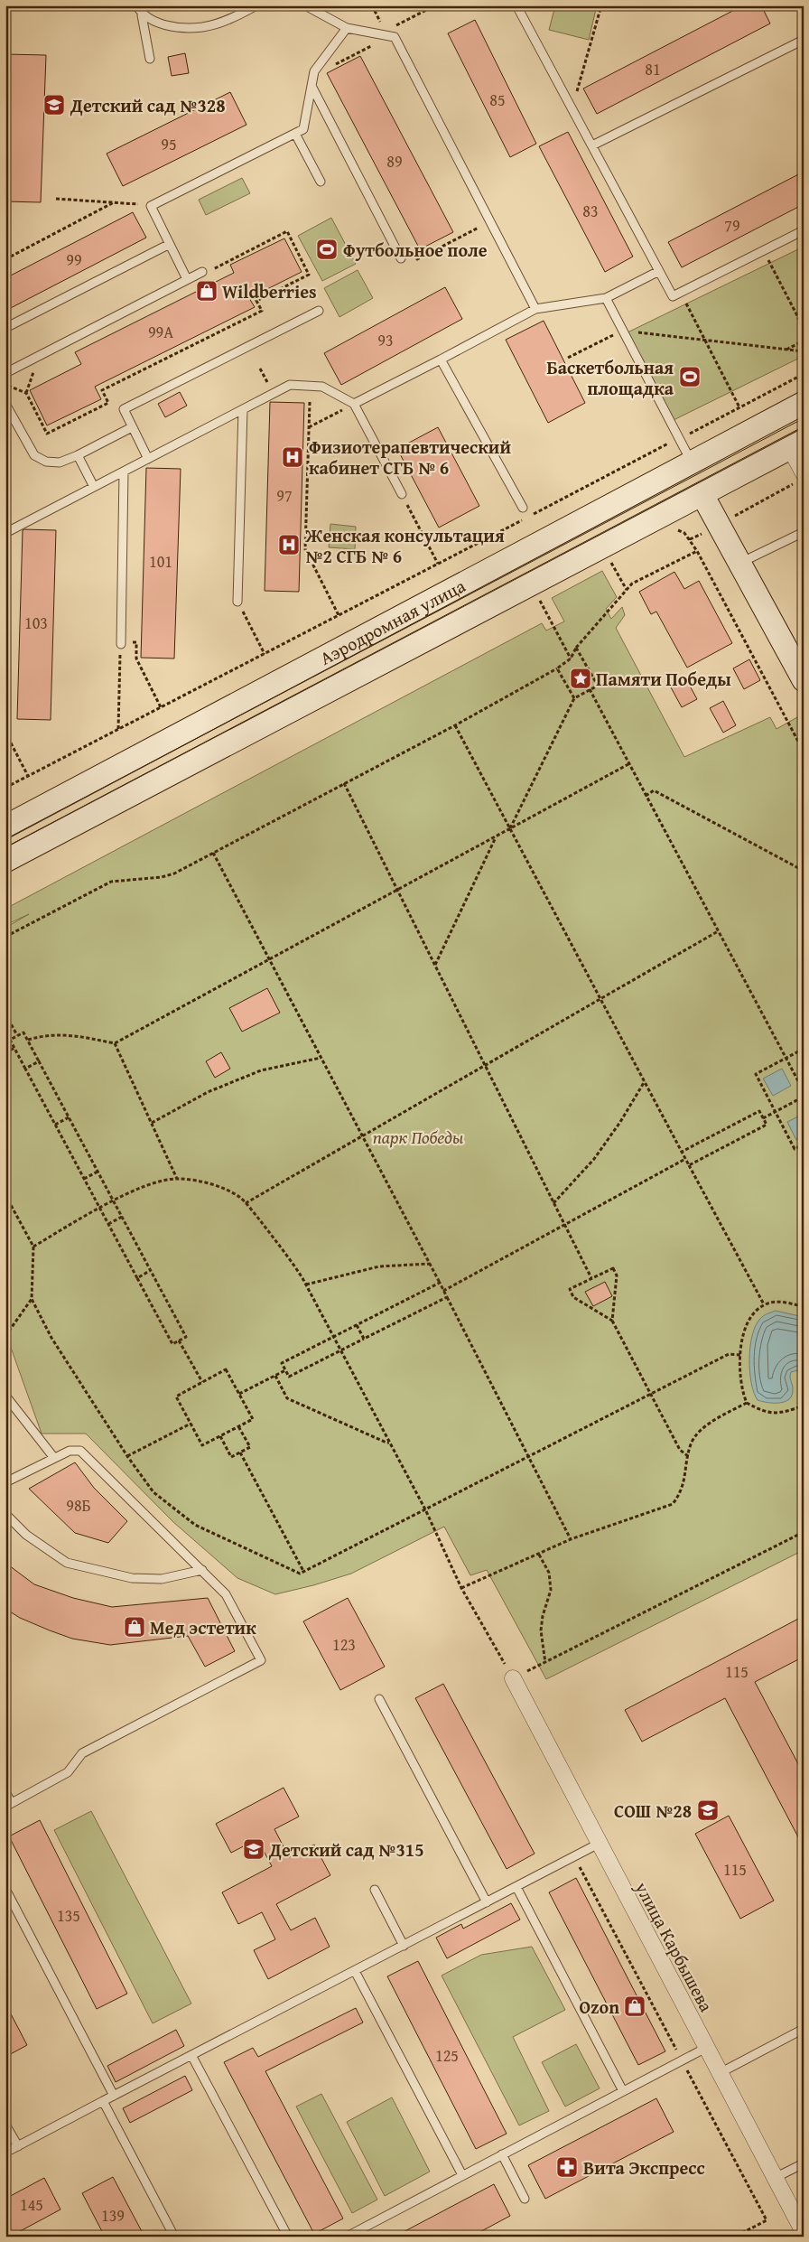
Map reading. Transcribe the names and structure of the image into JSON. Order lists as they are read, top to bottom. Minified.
{"streets":{"main road":["Аэродромная улица"],"street":["улица Карбышева"]},"parks":["парк Победы"],"places":{"school or university":["Детский сад №328","СОШ №28","Детский сад №315"],"sports":["Футбольное поле","Баскетбольная площадка"],"shop":["Wildberries","Мед эстетик","Ozon"],"hospital":["Физиотерапевтический кабинет СГБ № 6","Женская консультация №2 СГБ № 6"],"place":["Памяти Победы"],"pharmacy":["Вита Экспресс"]},"house_numbers":["81","85","95","89","83","79","99","99А","93","97","101","103","98Б","123","115","115","135","125","145","139"]}
